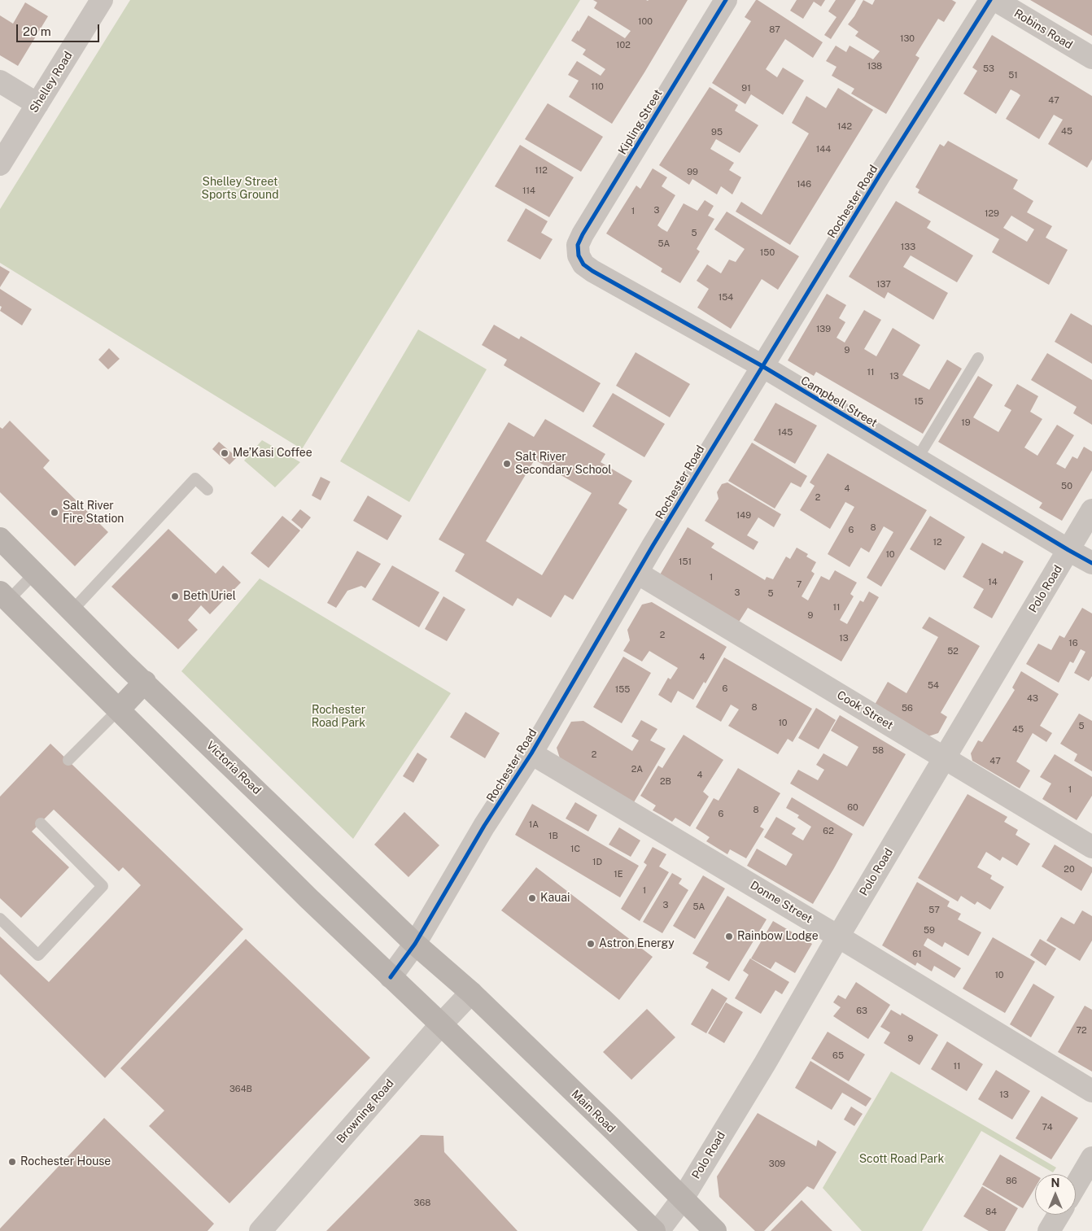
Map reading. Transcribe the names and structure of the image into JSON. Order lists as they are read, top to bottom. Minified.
{"streets":{"main road":["Victoria Road","Main Road"],"street":["Robins Road","Shelley Road","Kipling Street","Rochester Road","Campbell Street","Polo Road","Cook Street","Donne Street","Browning Road"]},"crossings":[["Kipling Street","Campbell Street"],["Rochester Road","Campbell Street"],["Rochester Road","Cook Street"],["Rochester Road","Victoria Road"],["Rochester Road","Donne Street"],["Campbell Street","Polo Road"],["Polo Road","Cook Street"],["Polo Road","Donne Street"],["Polo Road","Main Road"],["Victoria Road","Browning Road"],["Victoria Road","Main Road"],["Browning Road","Main Road"]],"parks":["Shelley Street Sports Ground","Rochester Road Park","Scott Road Park"],"places":["Me’Kasi Coffee","Salt River Secondary School","Salt River Fire Station","Beth Uriel","Kauai","Rainbow Lodge","Astron Energy","Rochester House"],"house_numbers":["100","87","130","102","138","53","51","110","91","47","142","45","95","144","112","99","146","114","3","1","129","5","5A","133","150","137","154","139","9","11","13","15","19","145","50","4","2","149","8","6","12","10","151","1","14","7","3","5","11","9","2","13","16","52","4","54","6","155","43","8","56","10","5","45","58","2","47","2A","4","2B","1","60","8","6","1A","62","1B","1C","1D","20","1E","1","3","5A","57","59","61","10","63","72","9","65","11","364B","13","74","309","86","368","84"],"scale_bar":"20 m","north":"top"}
